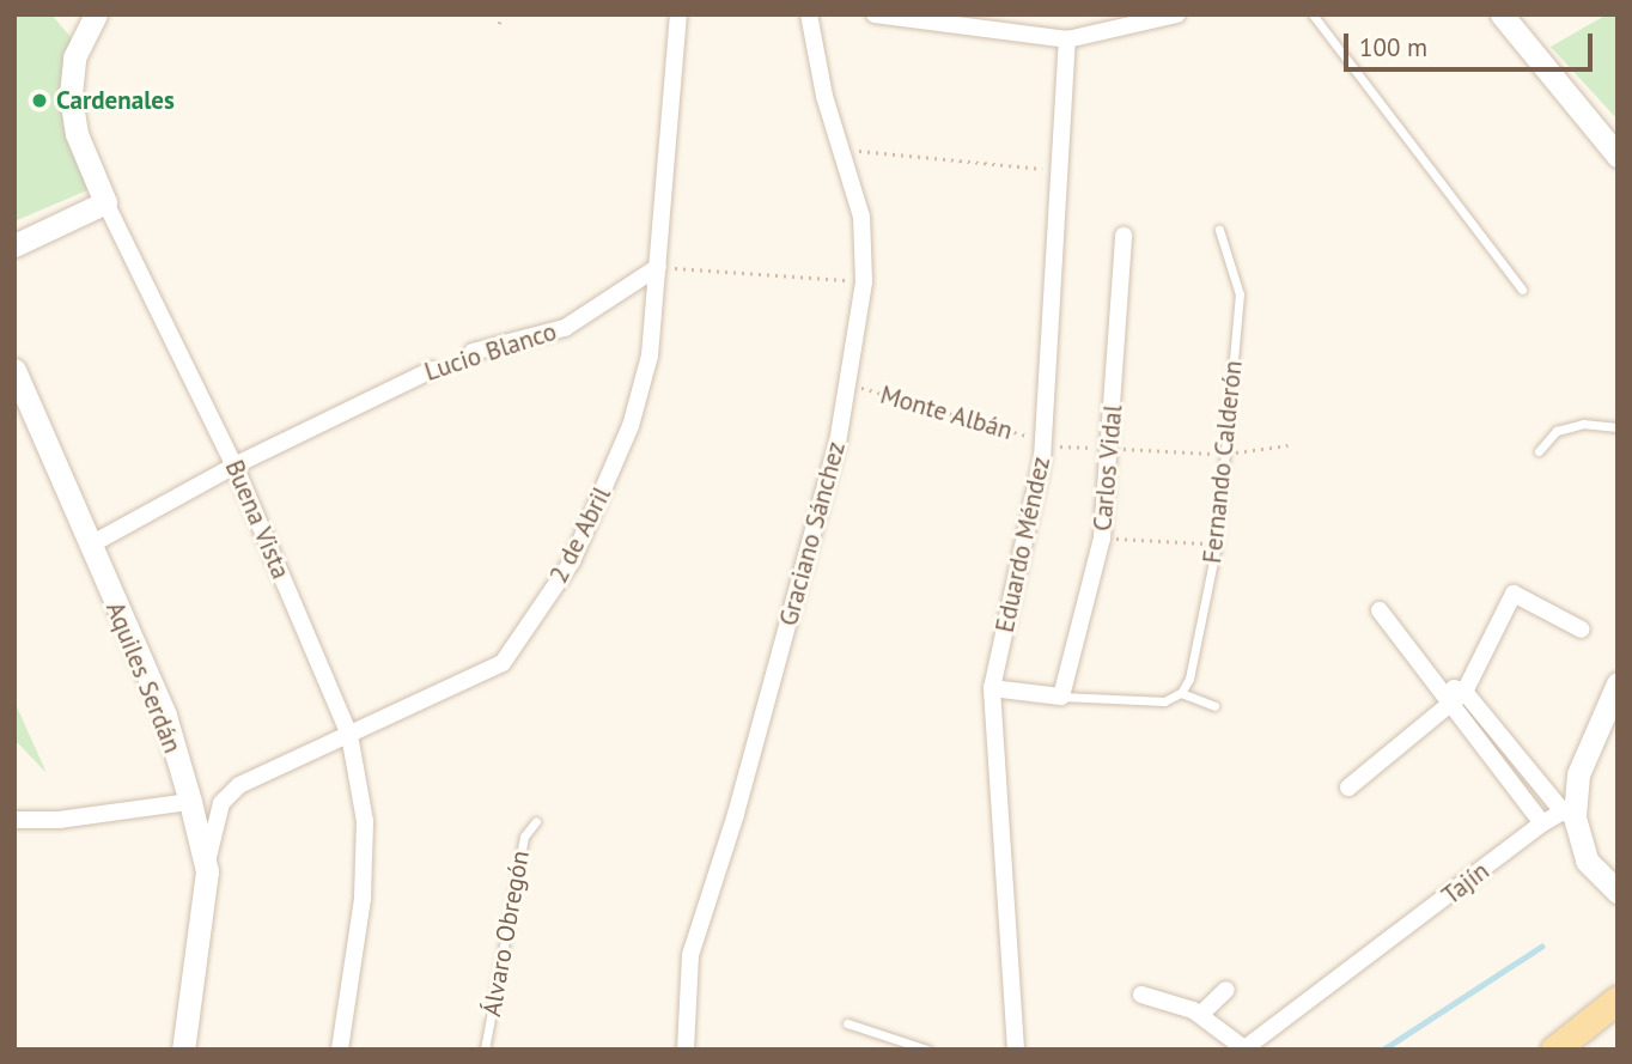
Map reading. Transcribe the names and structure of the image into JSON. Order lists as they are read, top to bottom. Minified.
{"streets":{"street":["Lucio Blanco","Carlos Vidal","Buena Vista","Graciano Sánchez","2 de Abril","Eduardo Méndez","Aquiles Serdán","Tajín"],"lane":["Fernando Calderón","Álvaro Obregón"],"path":["Monte Albán"]},"crossings":[["Lucio Blanco","Buena Vista"],["Lucio Blanco","2 de Abril"],["Lucio Blanco","Aquiles Serdán"],["Monte Albán","Fernando Calderón"],["Monte Albán","Carlos Vidal"],["Monte Albán","Graciano Sánchez"],["Monte Albán","Eduardo Méndez"],["Buena Vista","2 de Abril"],["2 de Abril","Aquiles Serdán"]],"places":["Cardenales"],"scale_bar":"100 m"}
